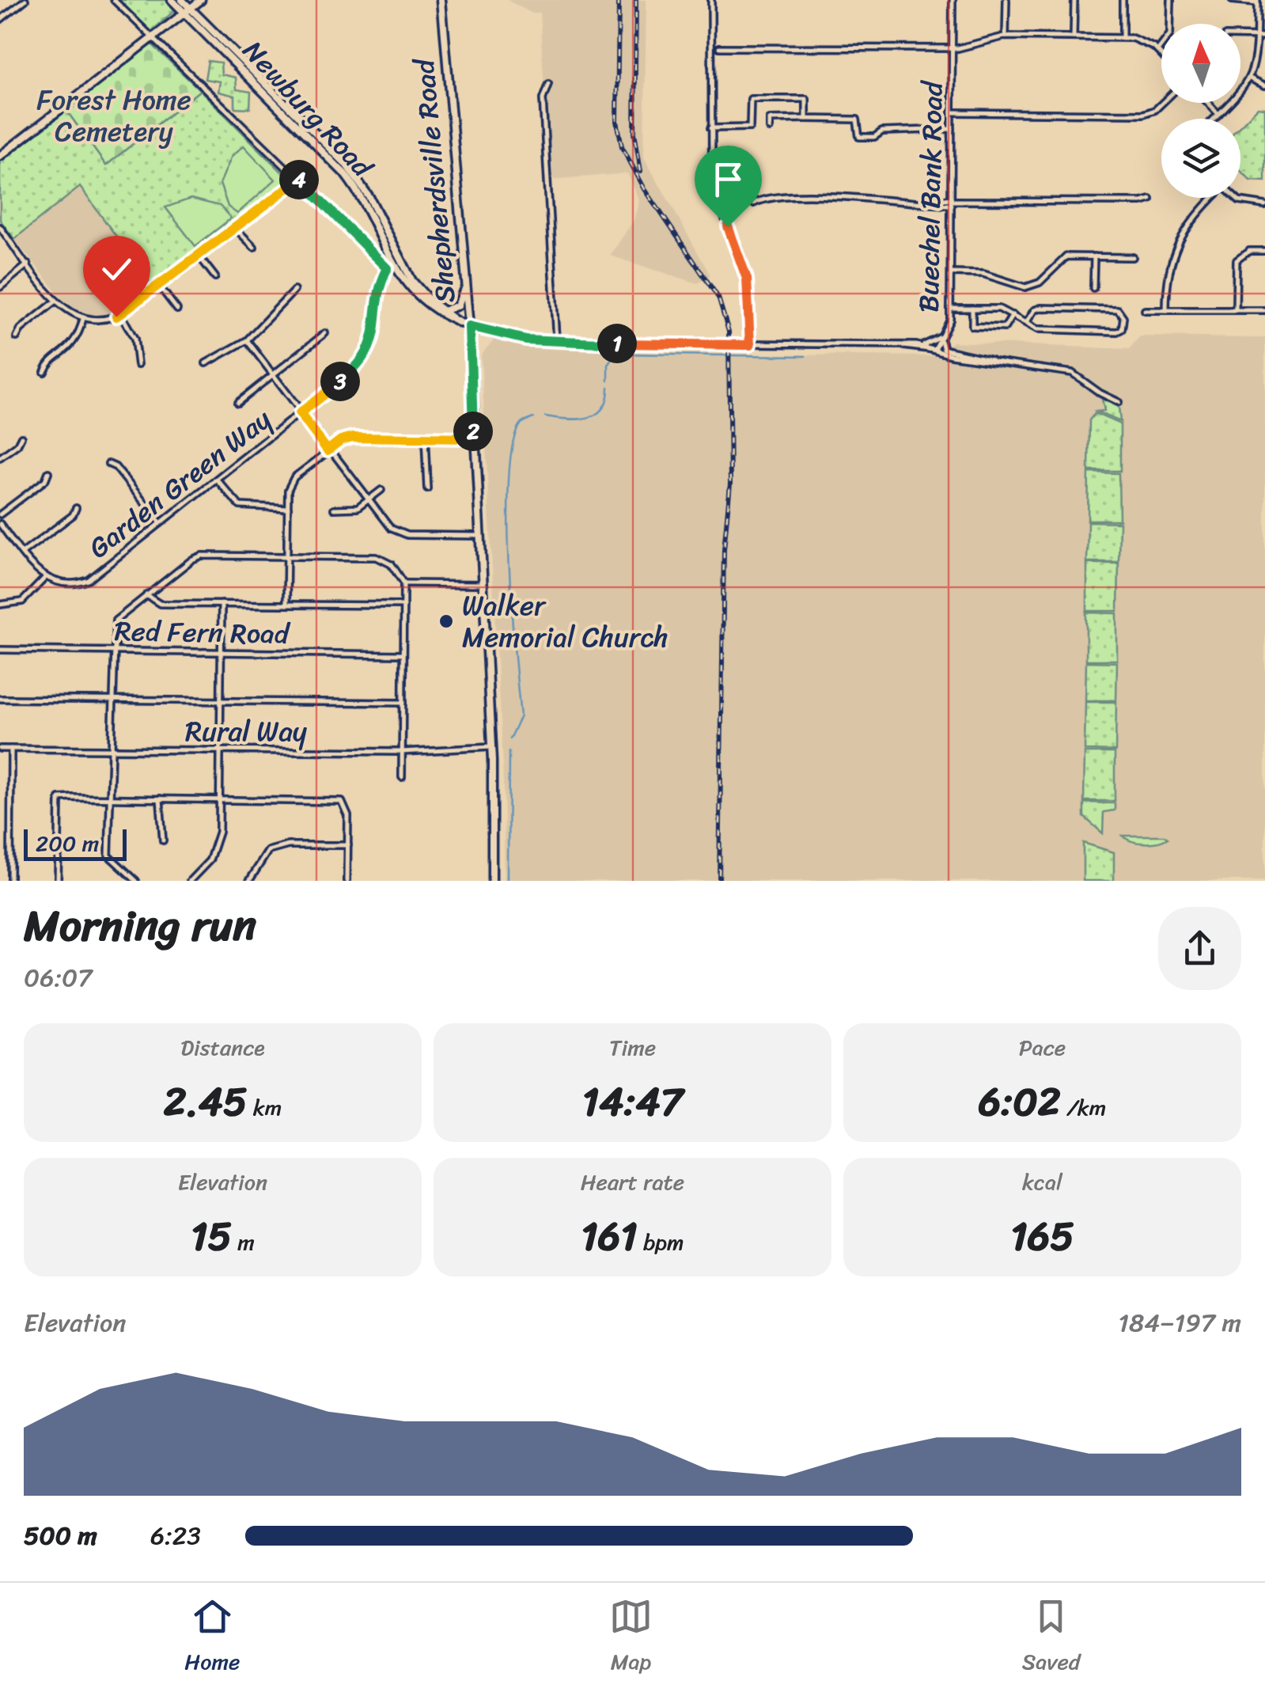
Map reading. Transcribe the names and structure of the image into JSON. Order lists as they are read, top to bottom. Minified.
{"streets":{"main road":["Newburg Road","Shepherdsville Road"],"street":["Buechel Bank Road","Garden Green Way","Red Fern Road","Rural Way"]},"crossings":[["Newburg Road","Shepherdsville Road"],["Newburg Road","Buechel Bank Road"],["Shepherdsville Road","Buechel Bank Road"],["Shepherdsville Road","Rural Way"]],"parks":["Forest Home Cemetery"],"places":["Walker Memorial Church"],"scale_bar":"200 m","north":"top","page":{"pins":["4","1","3","2"],"scale":"200 m","heading":["Morning run","06:07"],"stats":[["Distance","2.45 km"],["Time","14:47"],["Pace","6:02 /km"],["Elevation","15 m"],["Heart rate","161 bpm"],["kcal","165"]],"chart":["Elevation","184–197 m"],"list":[{"name":"500 m","note":"6:23"}],"tabs":["Home","Map","Saved"]}}
